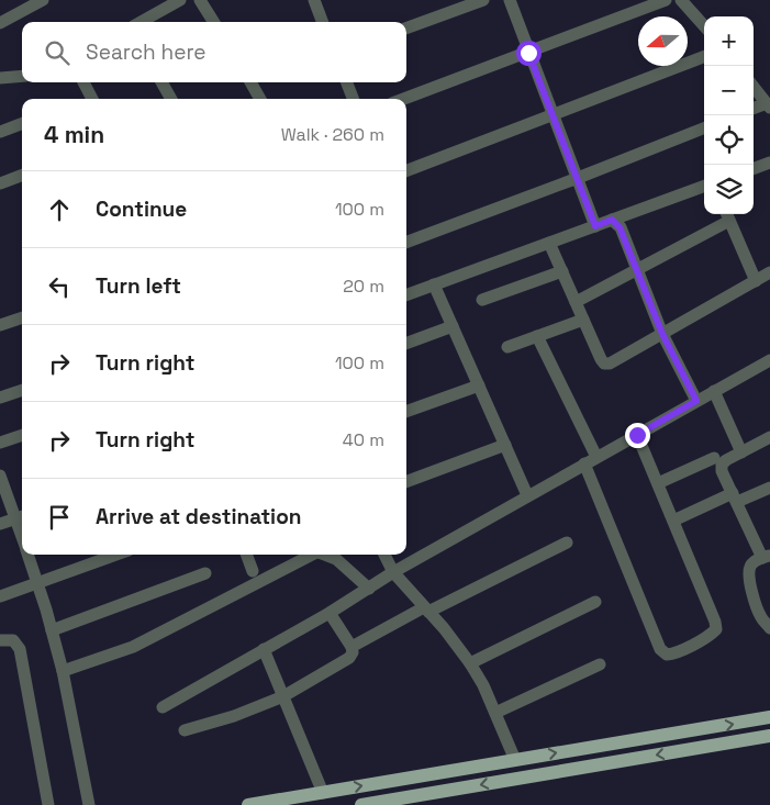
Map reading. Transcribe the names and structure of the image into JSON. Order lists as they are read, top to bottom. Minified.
{"north":"left","page":{"map_buttons":["+","−"],"search":"Search here","heading":["4 min","Walk · 260 m"],"list":[["Continue","100 m"],["Turn left","20 m"],["Turn right","100 m"],["Turn right","40 m"],"Arrive at destination"]}}
